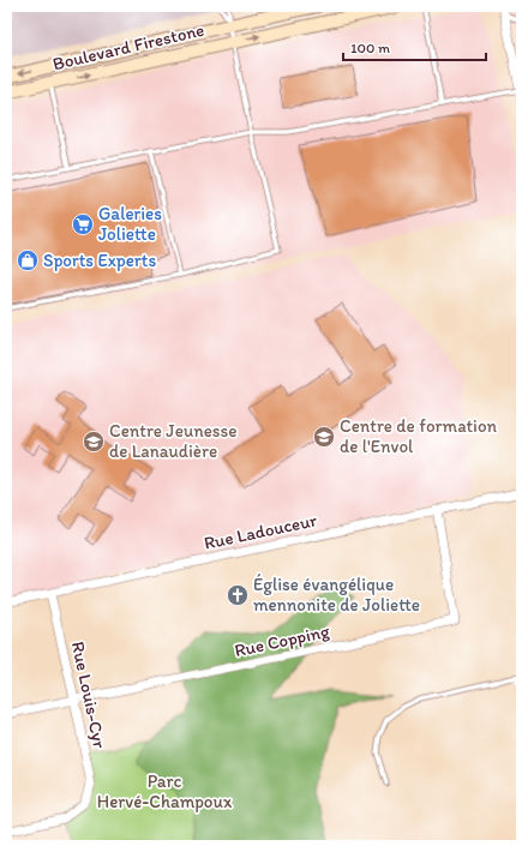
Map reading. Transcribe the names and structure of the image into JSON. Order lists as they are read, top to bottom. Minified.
{"streets":{"main road":["Boulevard Firestone"],"street":["Rue Ladouceur","Rue Copping","Rue Louis-Cyr"]},"crossings":[["Rue Ladouceur","Rue Copping"],["Rue Ladouceur","Rue Louis-Cyr"],["Rue Copping","Rue Louis-Cyr"]],"parks":["Parc Hervé-Champoux"],"places":{"supermarket":["Galeries Joliette"],"shop":["Sports Experts"],"school or university":["Centre de formation de l'Envol","Centre Jeunesse de Lanaudière"],"church":["Église évangélique mennonite de Joliette"]},"scale_bar":"100 m"}
